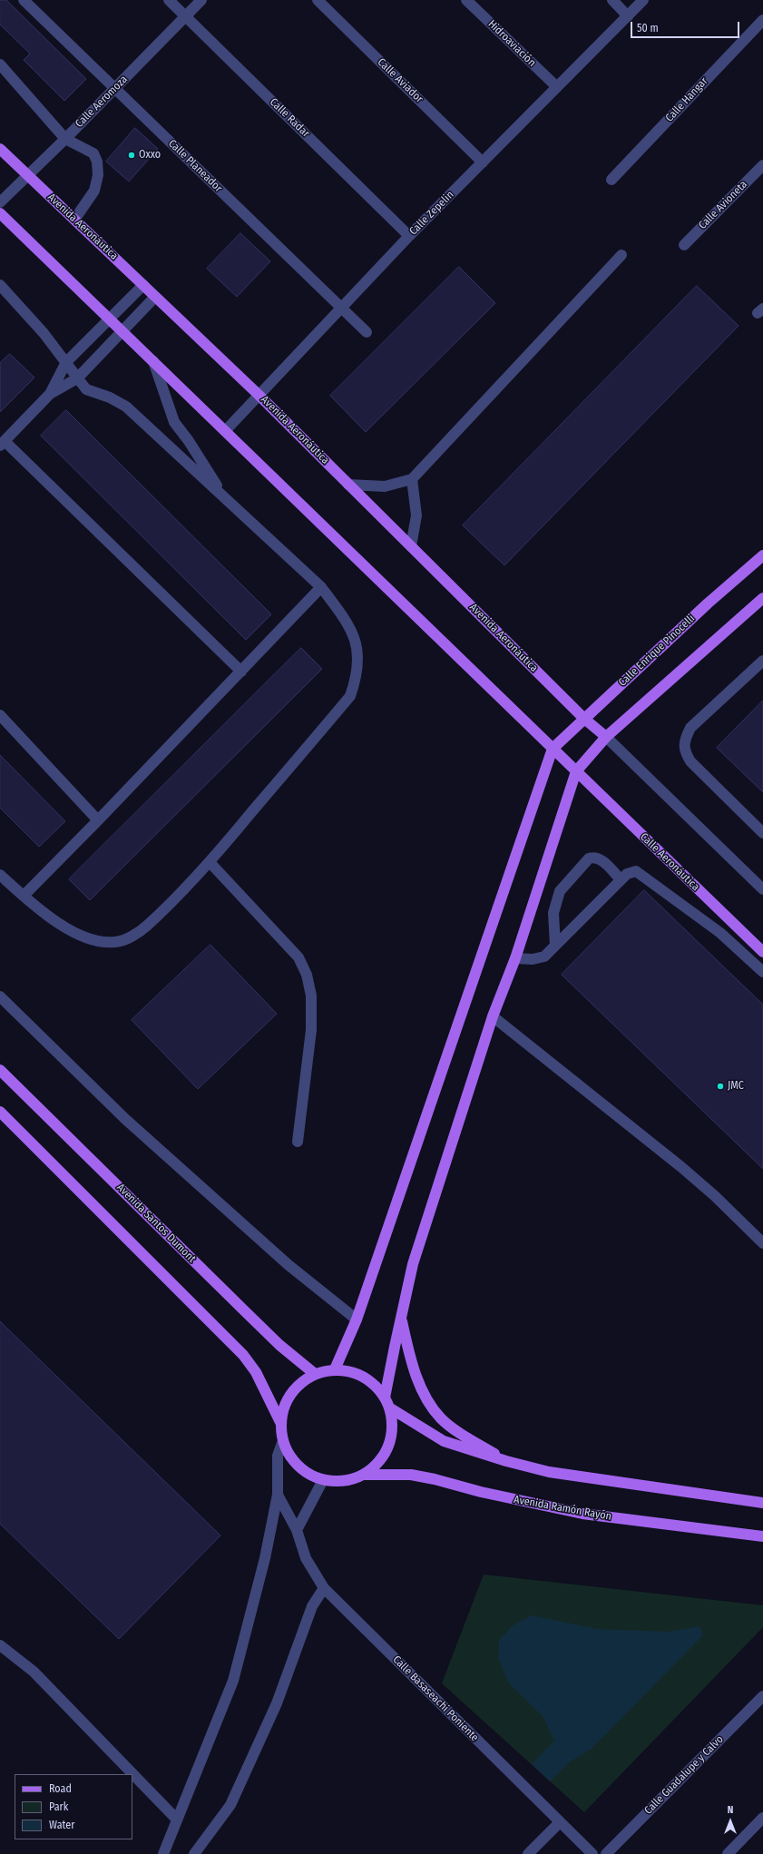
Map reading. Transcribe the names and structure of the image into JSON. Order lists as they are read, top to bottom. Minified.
{"streets":{"main road":["Avenida Aeronáutica","Calle Enrique Pinocelli","Calle Aeronáutica","Avenida Santos Dumont","Avenida Ramón Rayón"],"street":["Hidroaviación","Calle Aviador","Calle Hangar","Calle Aeromoza","Calle Radar","Calle Planeador","Calle Avioneta","Calle Zepelin","Calle Basaseachi Poniente","Calle Guadalupe y Calvo"]},"crossings":[["Hidroaviación","Calle Zepelin"],["Calle Aviador","Calle Zepelin"],["Calle Aeromoza","Calle Radar"],["Calle Aeromoza","Calle Planeador"],["Calle Aeromoza","Avenida Aeronáutica"],["Calle Radar","Calle Zepelin"],["Calle Planeador","Calle Zepelin"],["Calle Zepelin","Avenida Aeronáutica"],["Avenida Aeronáutica","Calle Enrique Pinocelli"],["Avenida Santos Dumont","Avenida Ramón Rayón"],["Avenida Santos Dumont","Calle Basaseachi Poniente"],["Avenida Ramón Rayón","Calle Basaseachi Poniente"]],"places":["Oxxo","JMC"],"legend":["Road","Park","Water"],"scale_bar":"50 m","north":"top"}
